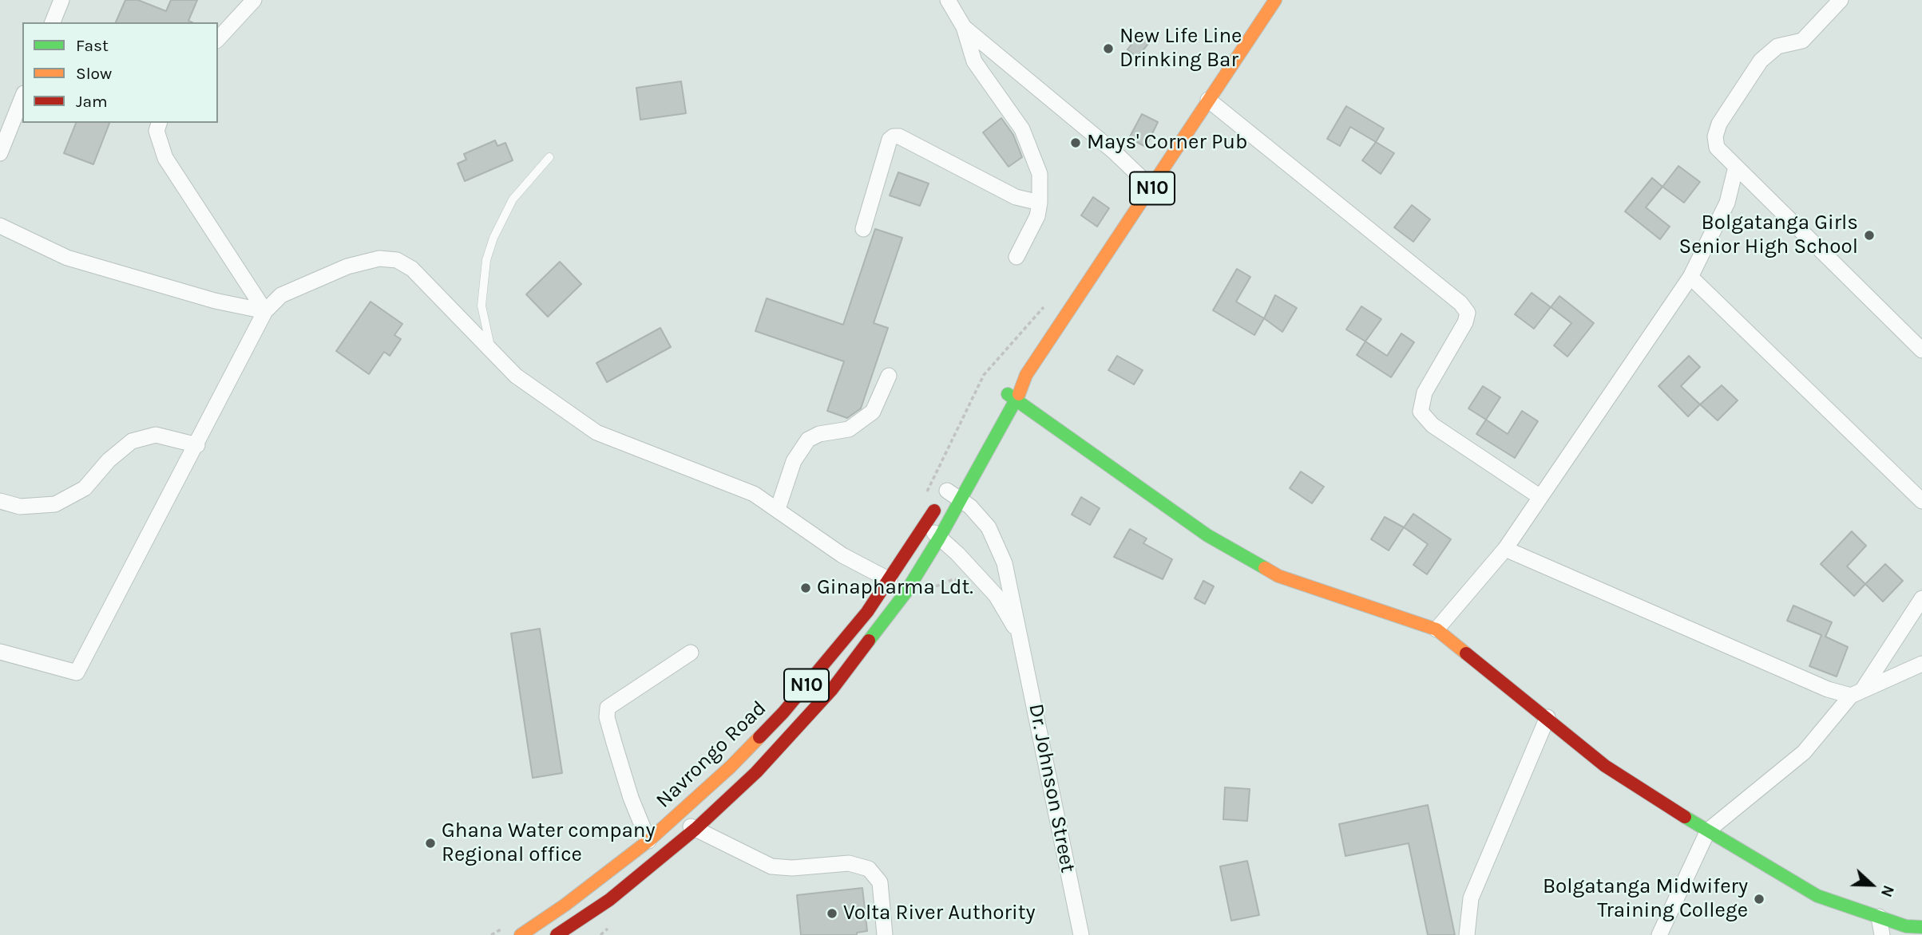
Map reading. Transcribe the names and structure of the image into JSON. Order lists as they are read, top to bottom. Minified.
{"streets":{"main road":["N10","Navrongo Road"],"street":["Dr. Johnson Street"]},"crossings":[["N10","Navrongo Road"],["N10","Dr. Johnson Street"],["Navrongo Road","Dr. Johnson Street"]],"places":["New Life Line Drinking Bar","Mays' Corner Pub","Bolgatanga Girls Senior High School","Ginapharma Ldt.","Ghana Water company Regional office","Bolgatanga Midwifery Training College","Volta River Authority"],"legend":["Fast","Slow","Jam"],"north":"right"}
